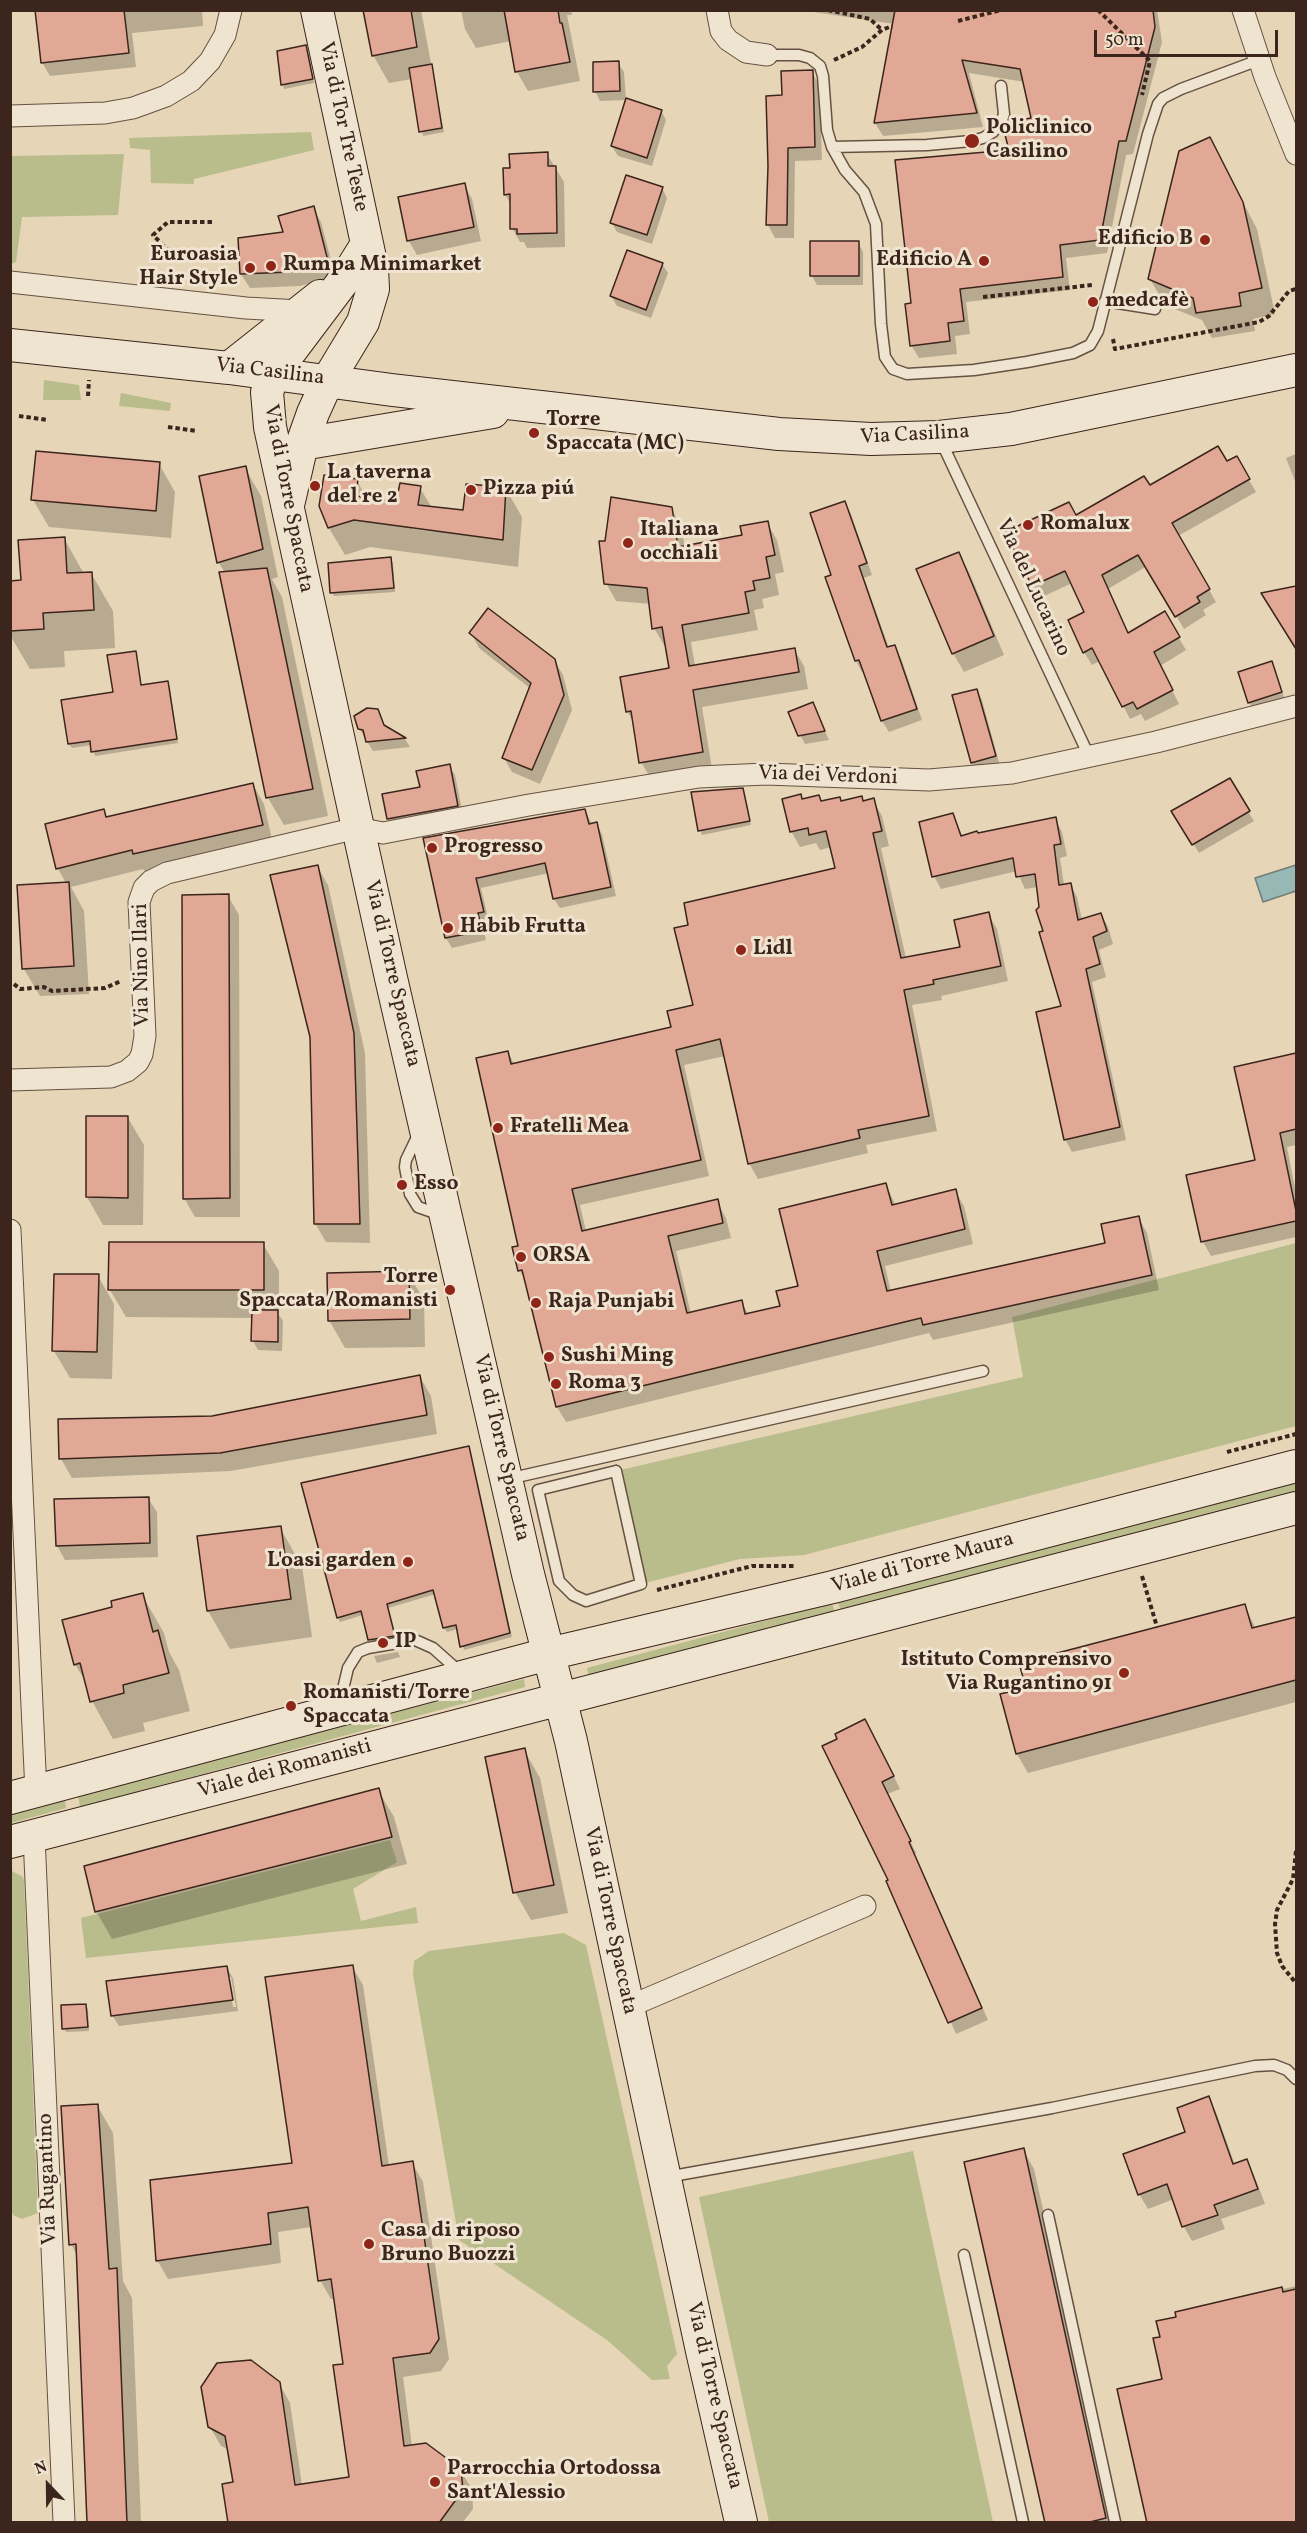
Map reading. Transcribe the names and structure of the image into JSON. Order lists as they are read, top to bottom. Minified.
{"streets":{"street":["Via di Tor Tre Teste","Via Casilina","Via di Torre Spaccata","Via dei Verdoni","Via Nino Ilari","Viale di Torre Maura","Viale dei Romanisti","Via Rugantino"],"lane":["Via del Lucarino"]},"crossings":[["Via di Tor Tre Teste","Via Casilina"],["Via di Tor Tre Teste","Via di Torre Spaccata"],["Via Casilina","Via di Torre Spaccata"],["Via Casilina","Via del Lucarino"],["Via di Torre Spaccata","Via dei Verdoni"],["Via di Torre Spaccata","Via Nino Ilari"],["Via di Torre Spaccata","Viale di Torre Maura"],["Via di Torre Spaccata","Viale dei Romanisti"],["Via del Lucarino","Via dei Verdoni"],["Via dei Verdoni","Via Nino Ilari"],["Viale di Torre Maura","Viale dei Romanisti"],["Viale dei Romanisti","Via Rugantino"]],"places":["Policlinico Casilino","Edificio B","Edificio A","Rumpa Minimarket","Euroasia Hair Style","medcafè","Torre Spaccata (MC)","La taverna del re 2","Pizza piú","Romalux","Italiana occhiali","Progresso","Habib Frutta","Lidl","Fratelli Mea","Esso","ORSA","Torre Spaccata/Romanisti","Raja Punjabi","Sushi Ming","Roma 3","L'oasi garden","IP","Istituto Comprensivo Via Rugantino 91","Romanisti/Torre Spaccata","Casa di riposo Bruno Buozzi","Parrocchia Ortodossa Sant'Alessio"],"scale_bar":"50 m","north":"top"}
